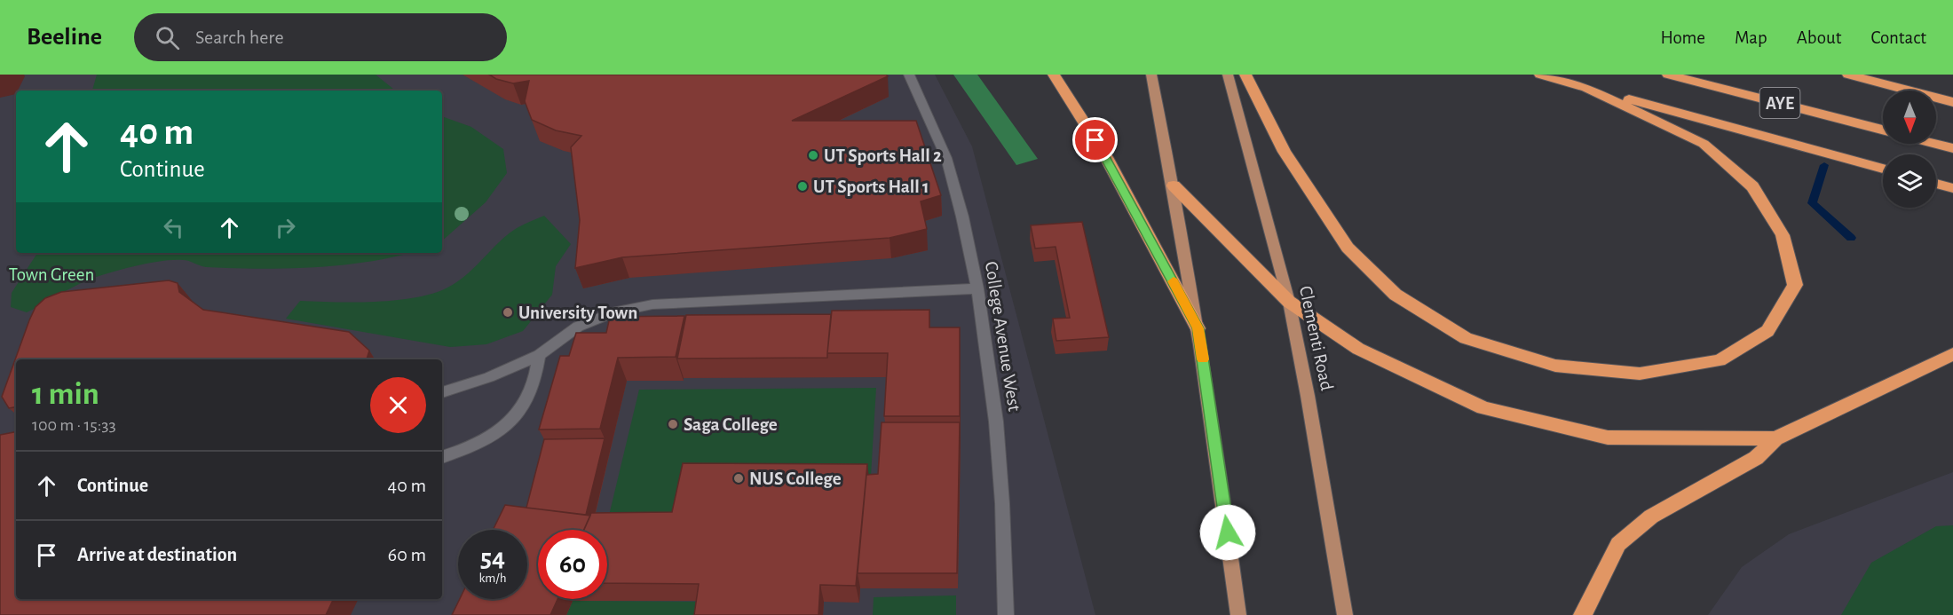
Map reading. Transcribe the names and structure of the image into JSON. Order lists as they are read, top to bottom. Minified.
{"streets":{"highway":["AYE"],"main road":["Clementi Road"],"street":["College Avenue West"]},"parks":["Town Green"],"places":["UT Sports Hall 2","UT Sports Hall 1","University Town","Saga College","NUS College"],"north":"bottom","page":{"header":"Beeline","search":"Search here","nav":["Home","Map","About","Contact"],"turn":["40 m","Continue"],"heading":["1 min","100 m · 15:33"],"list":[{"name":"Continue","value":"40 m"},{"name":"Arrive at destination","value":"60 m"}],"speed":"54 km/h","limit":"60"}}
